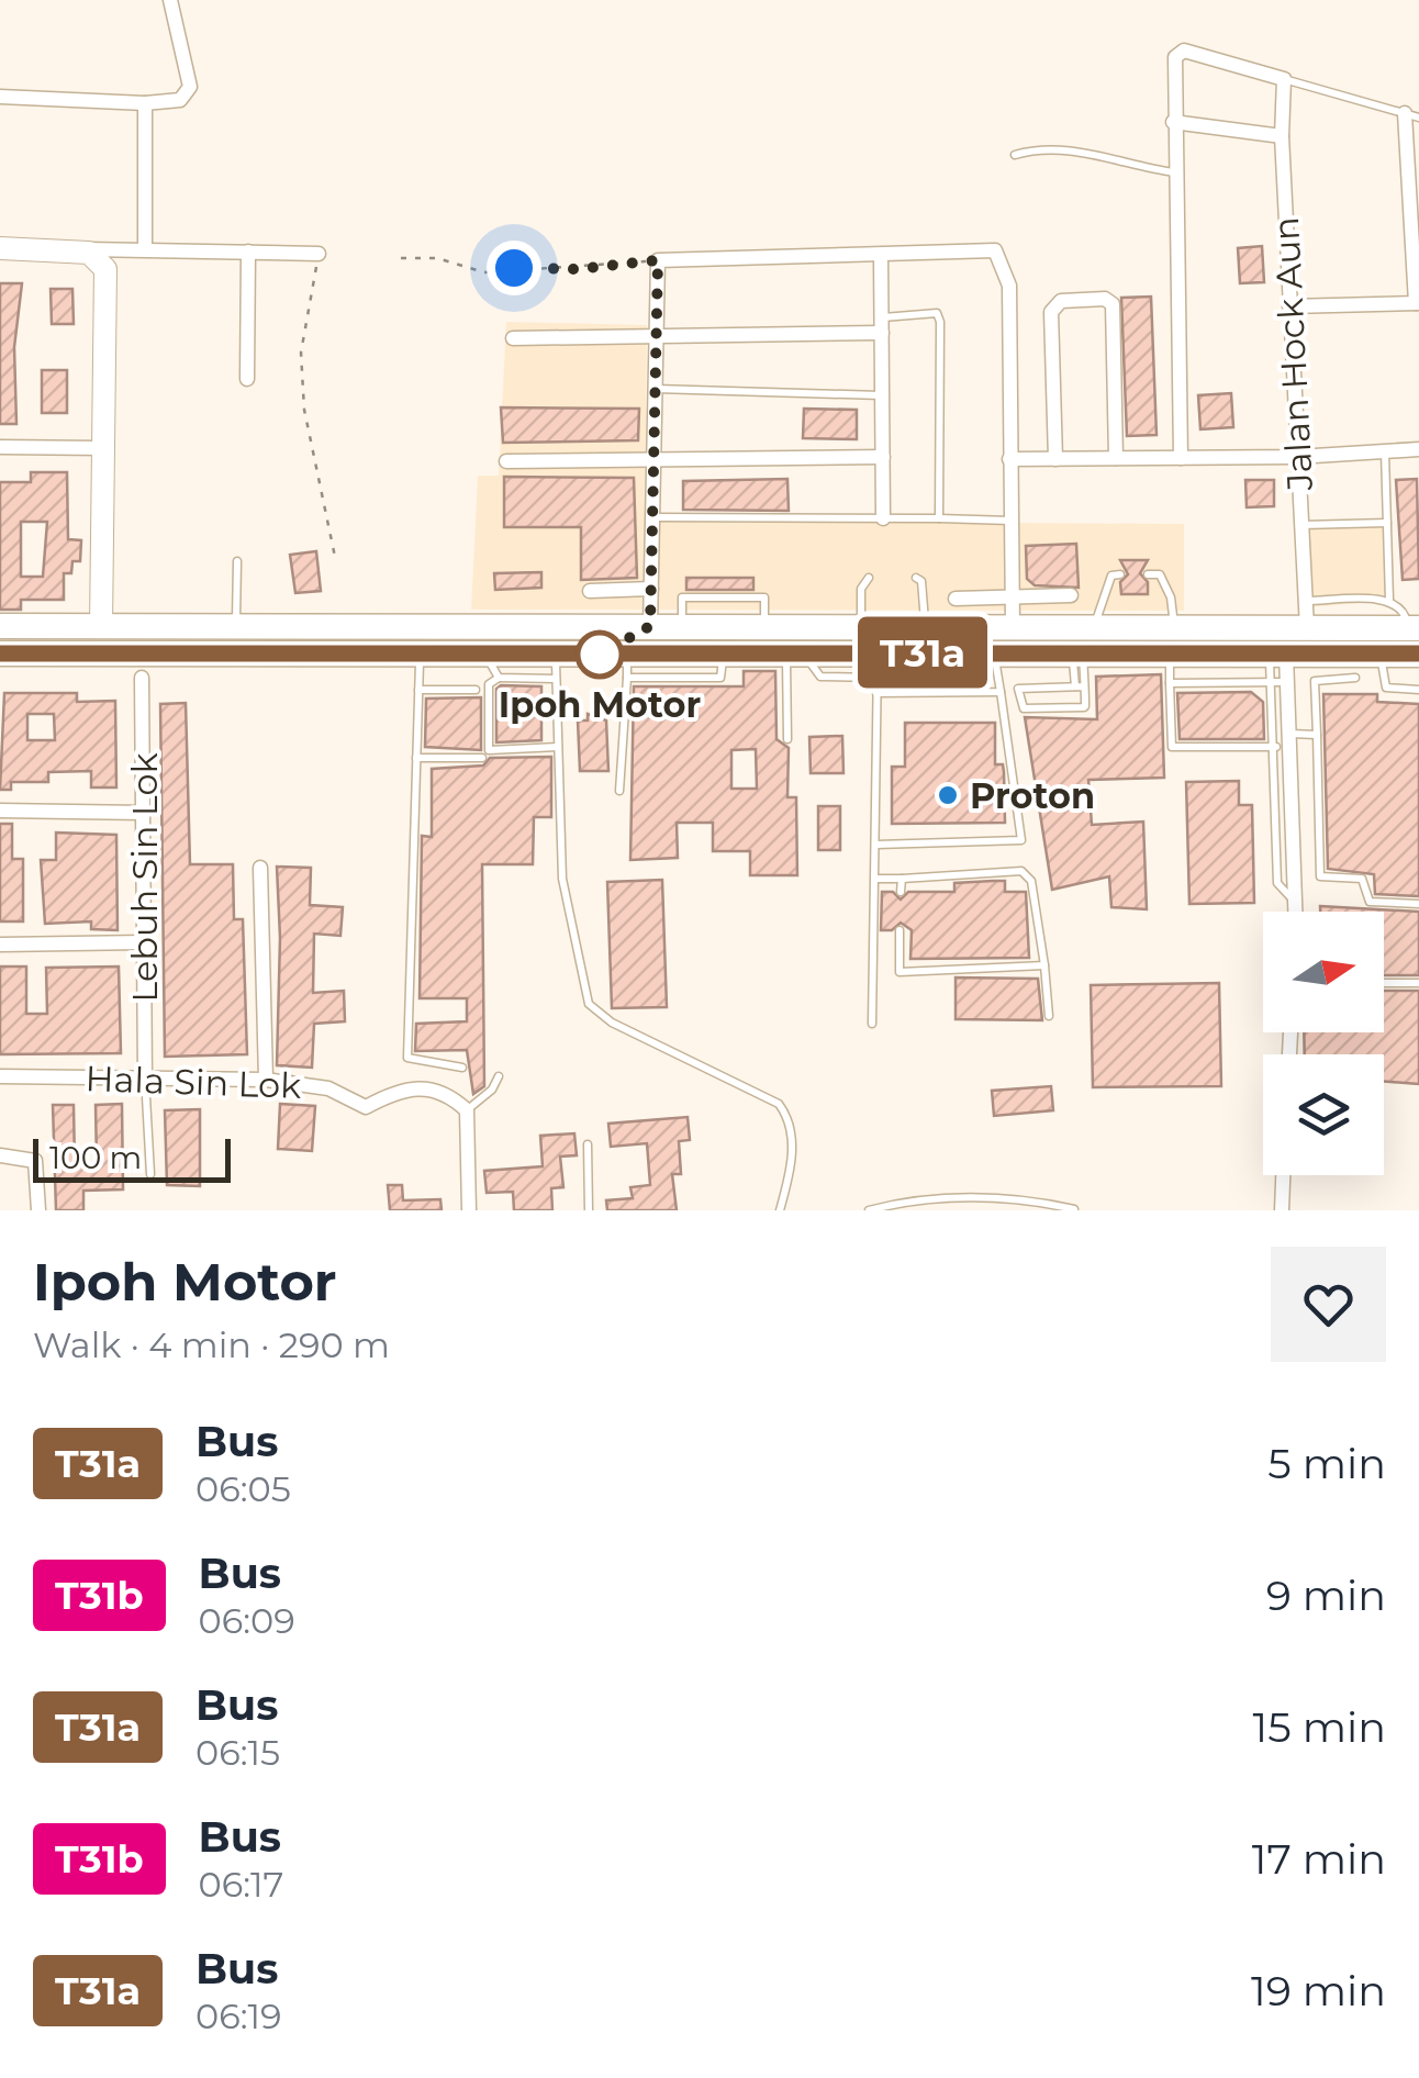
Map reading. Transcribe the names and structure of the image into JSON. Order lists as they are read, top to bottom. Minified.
{"streets":{"street":["Jalan Hock Aun","Lebuh Sin Lok","Hala Sin Lok"]},"crossings":[["Lebuh Sin Lok","Hala Sin Lok"]],"places":["Ipoh Motor","Proton"],"lines":["bus line T31a"],"scale_bar":"100 m","north":"right","page":{"on_map":"T31a","scale":"100 m","heading":["Ipoh Motor","Walk · 4 min · 290 m"],"list":[{"mark":"T31a","name":"Bus","note":"06:05","value":"5 min"},{"mark":"T31b","name":"Bus","note":"06:09","value":"9 min"},{"mark":"T31a","name":"Bus","note":"06:15","value":"15 min"},{"mark":"T31b","name":"Bus","note":"06:17","value":"17 min"},{"mark":"T31a","name":"Bus","note":"06:19","value":"19 min"}]}}
